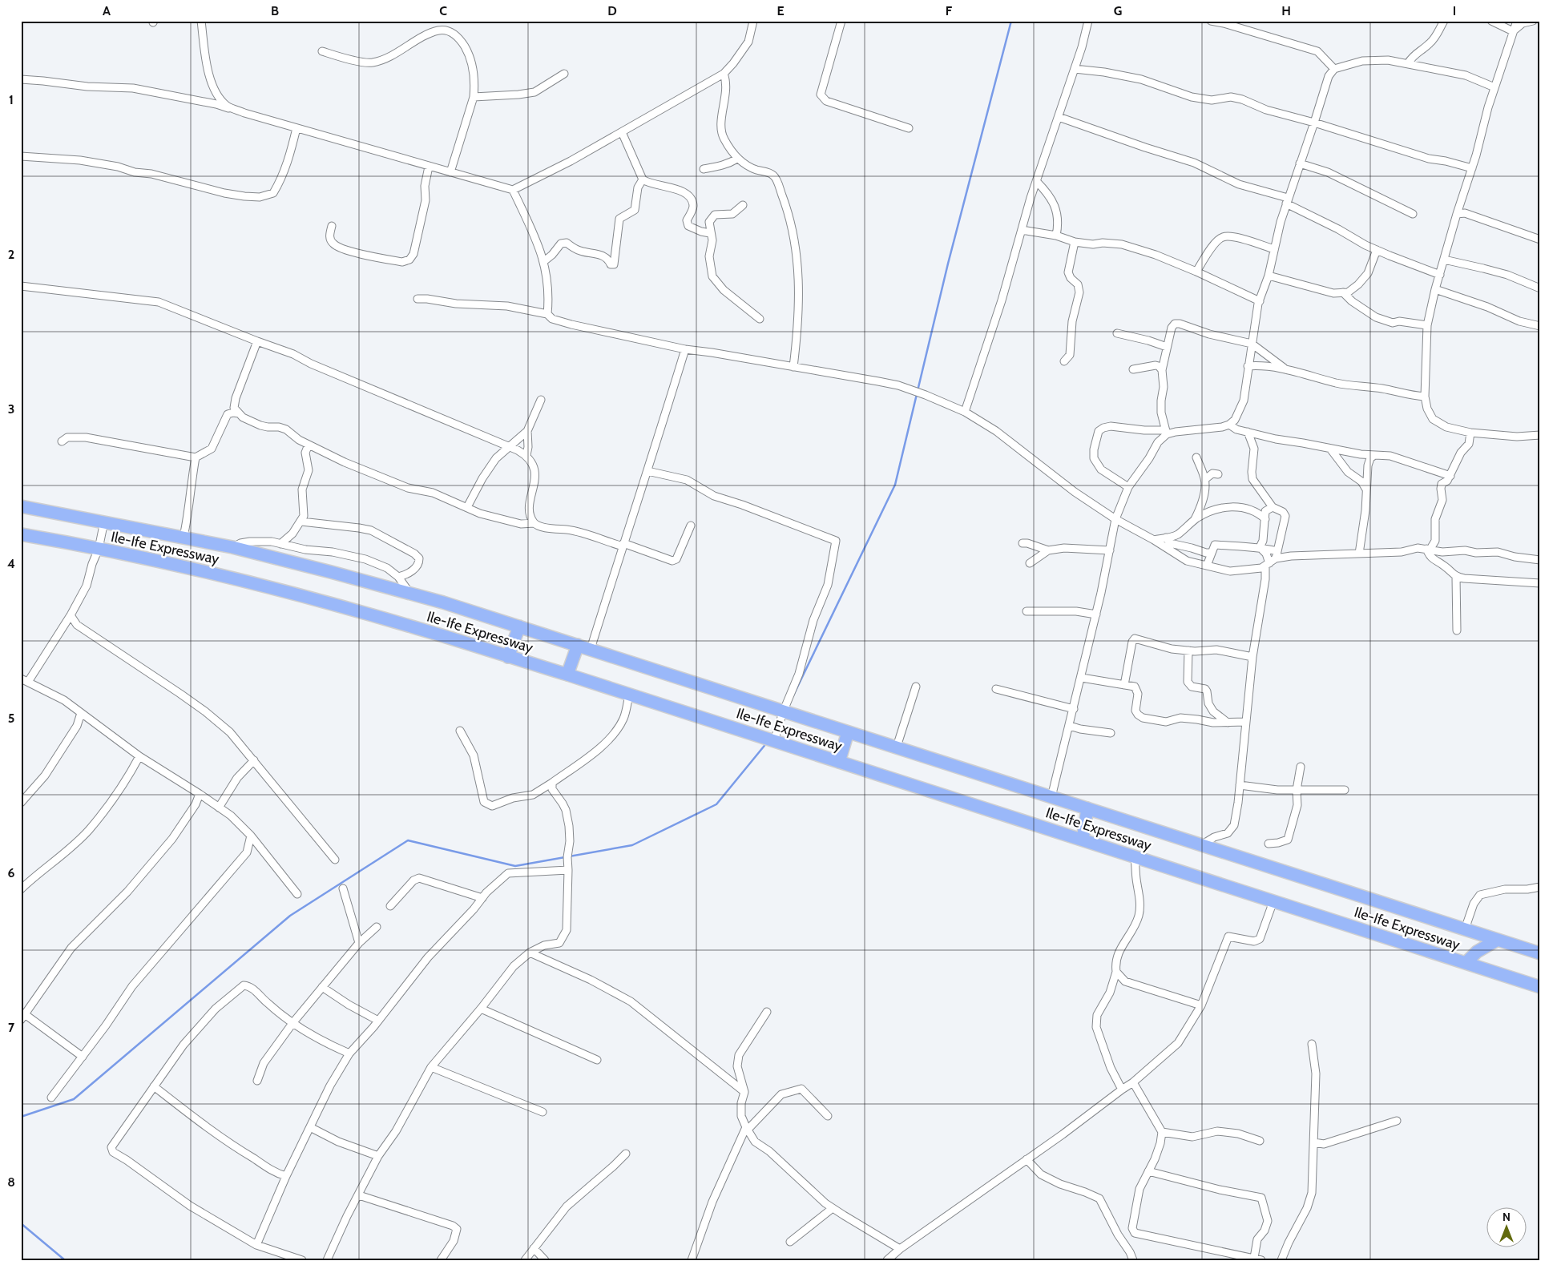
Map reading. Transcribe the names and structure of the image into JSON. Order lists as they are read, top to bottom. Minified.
{"streets":{"highway":["Ile-Ife Expressway"]},"north":"top","grid":{"columns":["A","B","C","D","E","F","G","H","I"],"rows":["1","2","3","4","5","6","7","8"]}}
